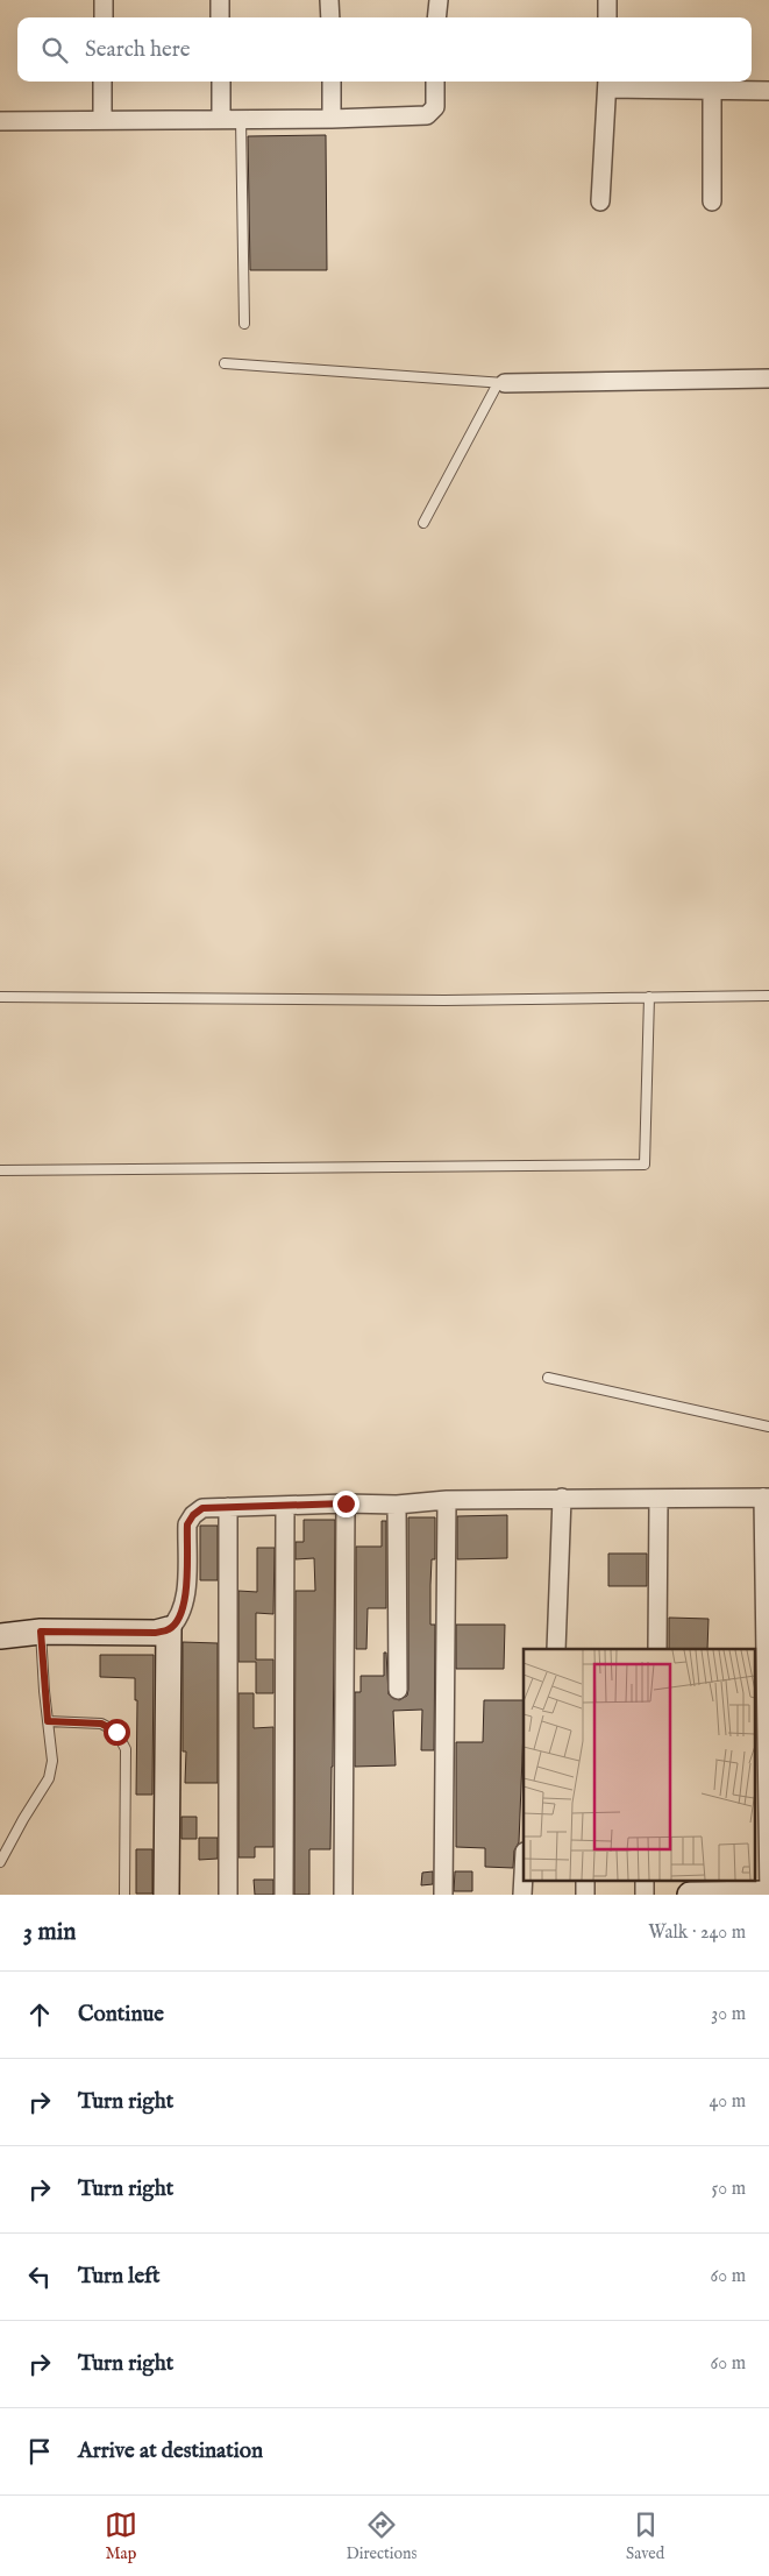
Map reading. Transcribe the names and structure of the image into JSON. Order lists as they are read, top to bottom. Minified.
{"page":{"search":"Search here","heading":["3 min","Walk · 240 m"],"list":[["Continue","30 m"],["Turn right","40 m"],["Turn right","50 m"],["Turn left","60 m"],["Turn right","60 m"],"Arrive at destination"],"nav":["Map","Directions","Saved"]}}
